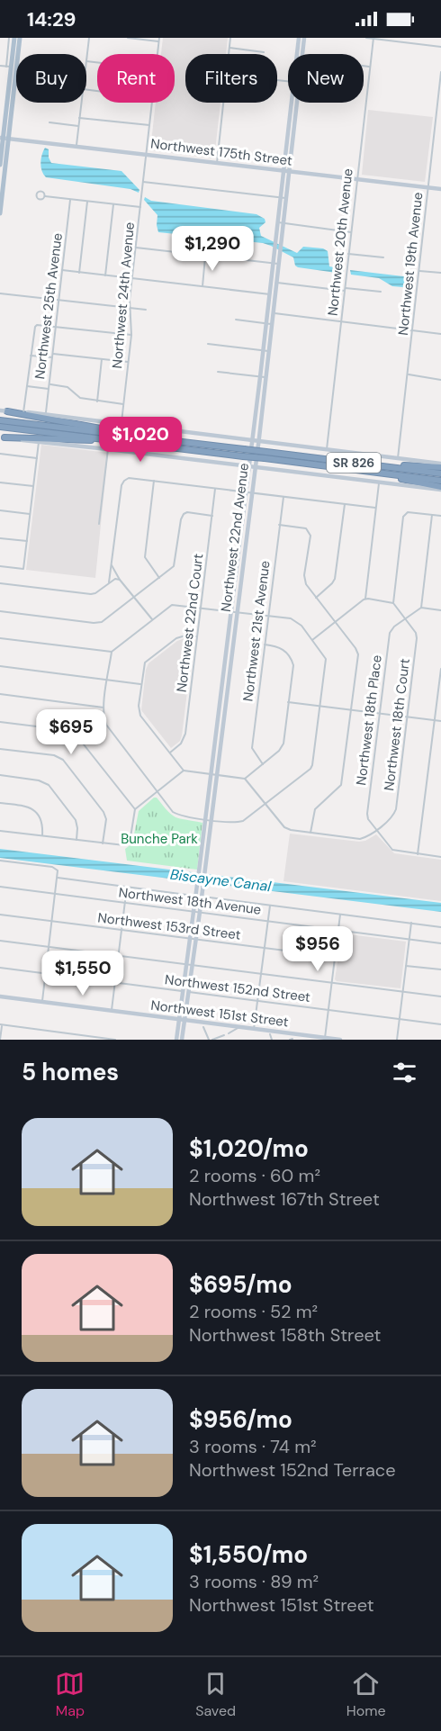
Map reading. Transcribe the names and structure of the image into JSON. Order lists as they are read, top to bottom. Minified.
{"streets":{"highway":["SR 826"],"street":["Northwest 175th Street","Northwest 20th Avenue","Northwest 19th Avenue","Northwest 24th Avenue","Northwest 25th Avenue","Northwest 22nd Avenue","Northwest 22nd Court","Northwest 21st Avenue","Northwest 18th Place","Northwest 18th Court","Northwest 18th Avenue","Northwest 153rd Street","Northwest 152nd Street","Northwest 151st Street"]},"crossings":[["Northwest 175th Street","Northwest 20th Avenue"],["Northwest 175th Street","Northwest 19th Avenue"],["Northwest 175th Street","Northwest 24th Avenue"],["Northwest 175th Street","Northwest 22nd Avenue"],["Northwest 22nd Avenue","Northwest 18th Avenue"],["Northwest 22nd Avenue","Northwest 153rd Street"],["Northwest 22nd Avenue","Northwest 152nd Street"],["Northwest 22nd Avenue","Northwest 151st Street"],["Northwest 18th Place","Northwest 18th Court"]],"water":["Biscayne Canal"],"parks":["Bunche Park"],"page":{"status":"14:29","chip":["Buy","Rent","Filters","New"],"price":["$1,290","$1,020","$695","$956","$1,550"],"heading":"5 homes","list":[{"name":"$1,020/mo","note":"2 rooms · 60 m² · Northwest 167th Street"},{"name":"$695/mo","note":"2 rooms · 52 m² · Northwest 158th Street"},{"name":"$956/mo","note":"3 rooms · 74 m² · Northwest 152nd Terrace"},{"name":"$1,550/mo","note":"3 rooms · 89 m² · Northwest 151st Street"}],"tabs":["Map","Saved","Home"]}}
